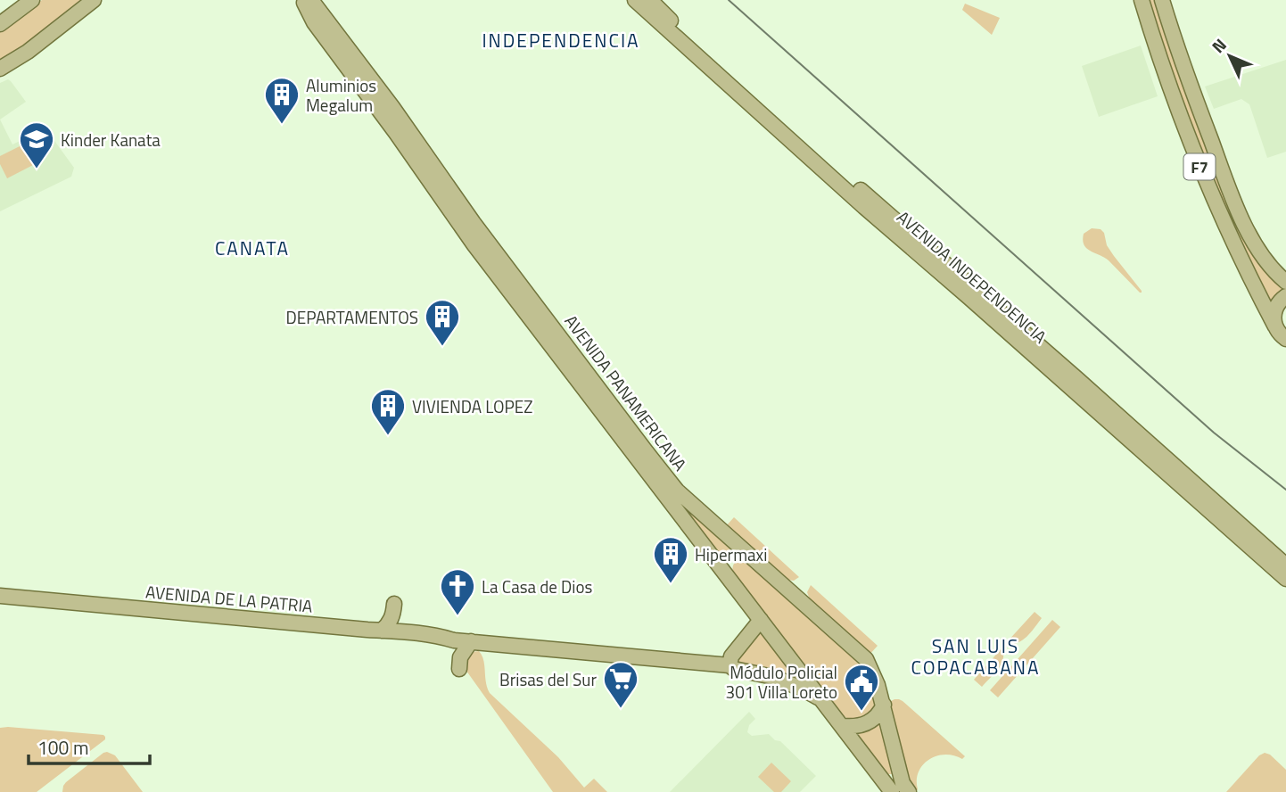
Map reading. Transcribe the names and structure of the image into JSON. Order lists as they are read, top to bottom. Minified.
{"streets":{"main road":["F7","AVENIDA INDEPENDENCIA","AVENIDA PANAMERICANA","AVENIDA DE LA PATRIA"]},"crossings":[["AVENIDA PANAMERICANA","AVENIDA DE LA PATRIA"]],"districts":["INDEPENDENCIA","CANATA","SAN LUIS COPACABANA"],"places":{"building":["Aluminios Megalum","DEPARTAMENTOS","VIVIENDA LOPEZ","Hipermaxi"],"school or university":["Kinder Kanata"],"church":["La Casa de Dios"],"supermarket":["Brisas del Sur"],"public building":["Módulo Policial 301 Villa Loreto"]},"scale_bar":"100 m","north":"top left"}
